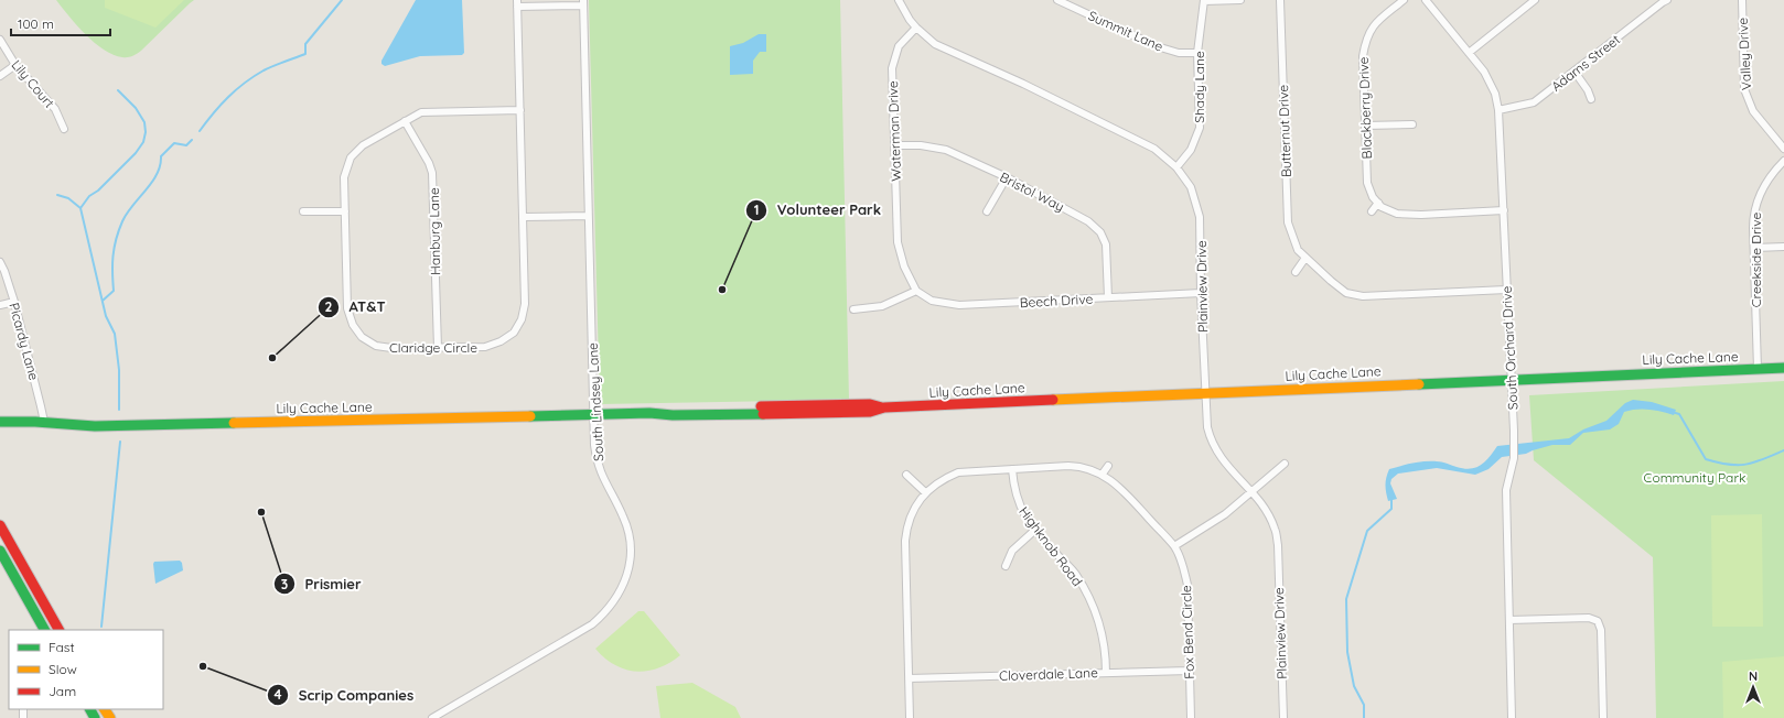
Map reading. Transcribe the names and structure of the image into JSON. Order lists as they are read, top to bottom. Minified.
{"streets":{"street":["Summit Lane","Valley Drive","Adams Street","Lily Court","Shady Lane","Blackberry Drive","Waterman Drive","Butternut Drive","Bristol Way","Hanburg Lane","Creekside Drive","Plainview Drive","Beech Drive","Picardy Lane","Claridge Circle","South Orchard Drive","Lily Cache Lane","South Lindsey Lane","Highknob Road","Fox Bend Circle","Cloverdale Lane"]},"crossings":[["Summit Lane","Shady Lane"],["Adams Street","South Orchard Drive"],["Shady Lane","Plainview Drive"],["Blackberry Drive","South Orchard Drive"],["Waterman Drive","Bristol Way"],["Waterman Drive","Plainview Drive"],["Waterman Drive","Beech Drive"],["Butternut Drive","South Orchard Drive"],["Bristol Way","Beech Drive"],["Hanburg Lane","Claridge Circle"],["Creekside Drive","Lily Cache Lane"],["Plainview Drive","Beech Drive"],["Plainview Drive","Lily Cache Lane"],["Picardy Lane","Lily Cache Lane"],["South Orchard Drive","Lily Cache Lane"],["Lily Cache Lane","South Lindsey Lane"],["Highknob Road","Fox Bend Circle"],["Highknob Road","Cloverdale Lane"],["Fox Bend Circle","Cloverdale Lane"]],"parks":["Community Park"],"places":["Volunteer Park","AT&T","Prismier","Scrip Companies"],"legend":["Fast","Slow","Jam"],"scale_bar":"100 m","north":"top"}
